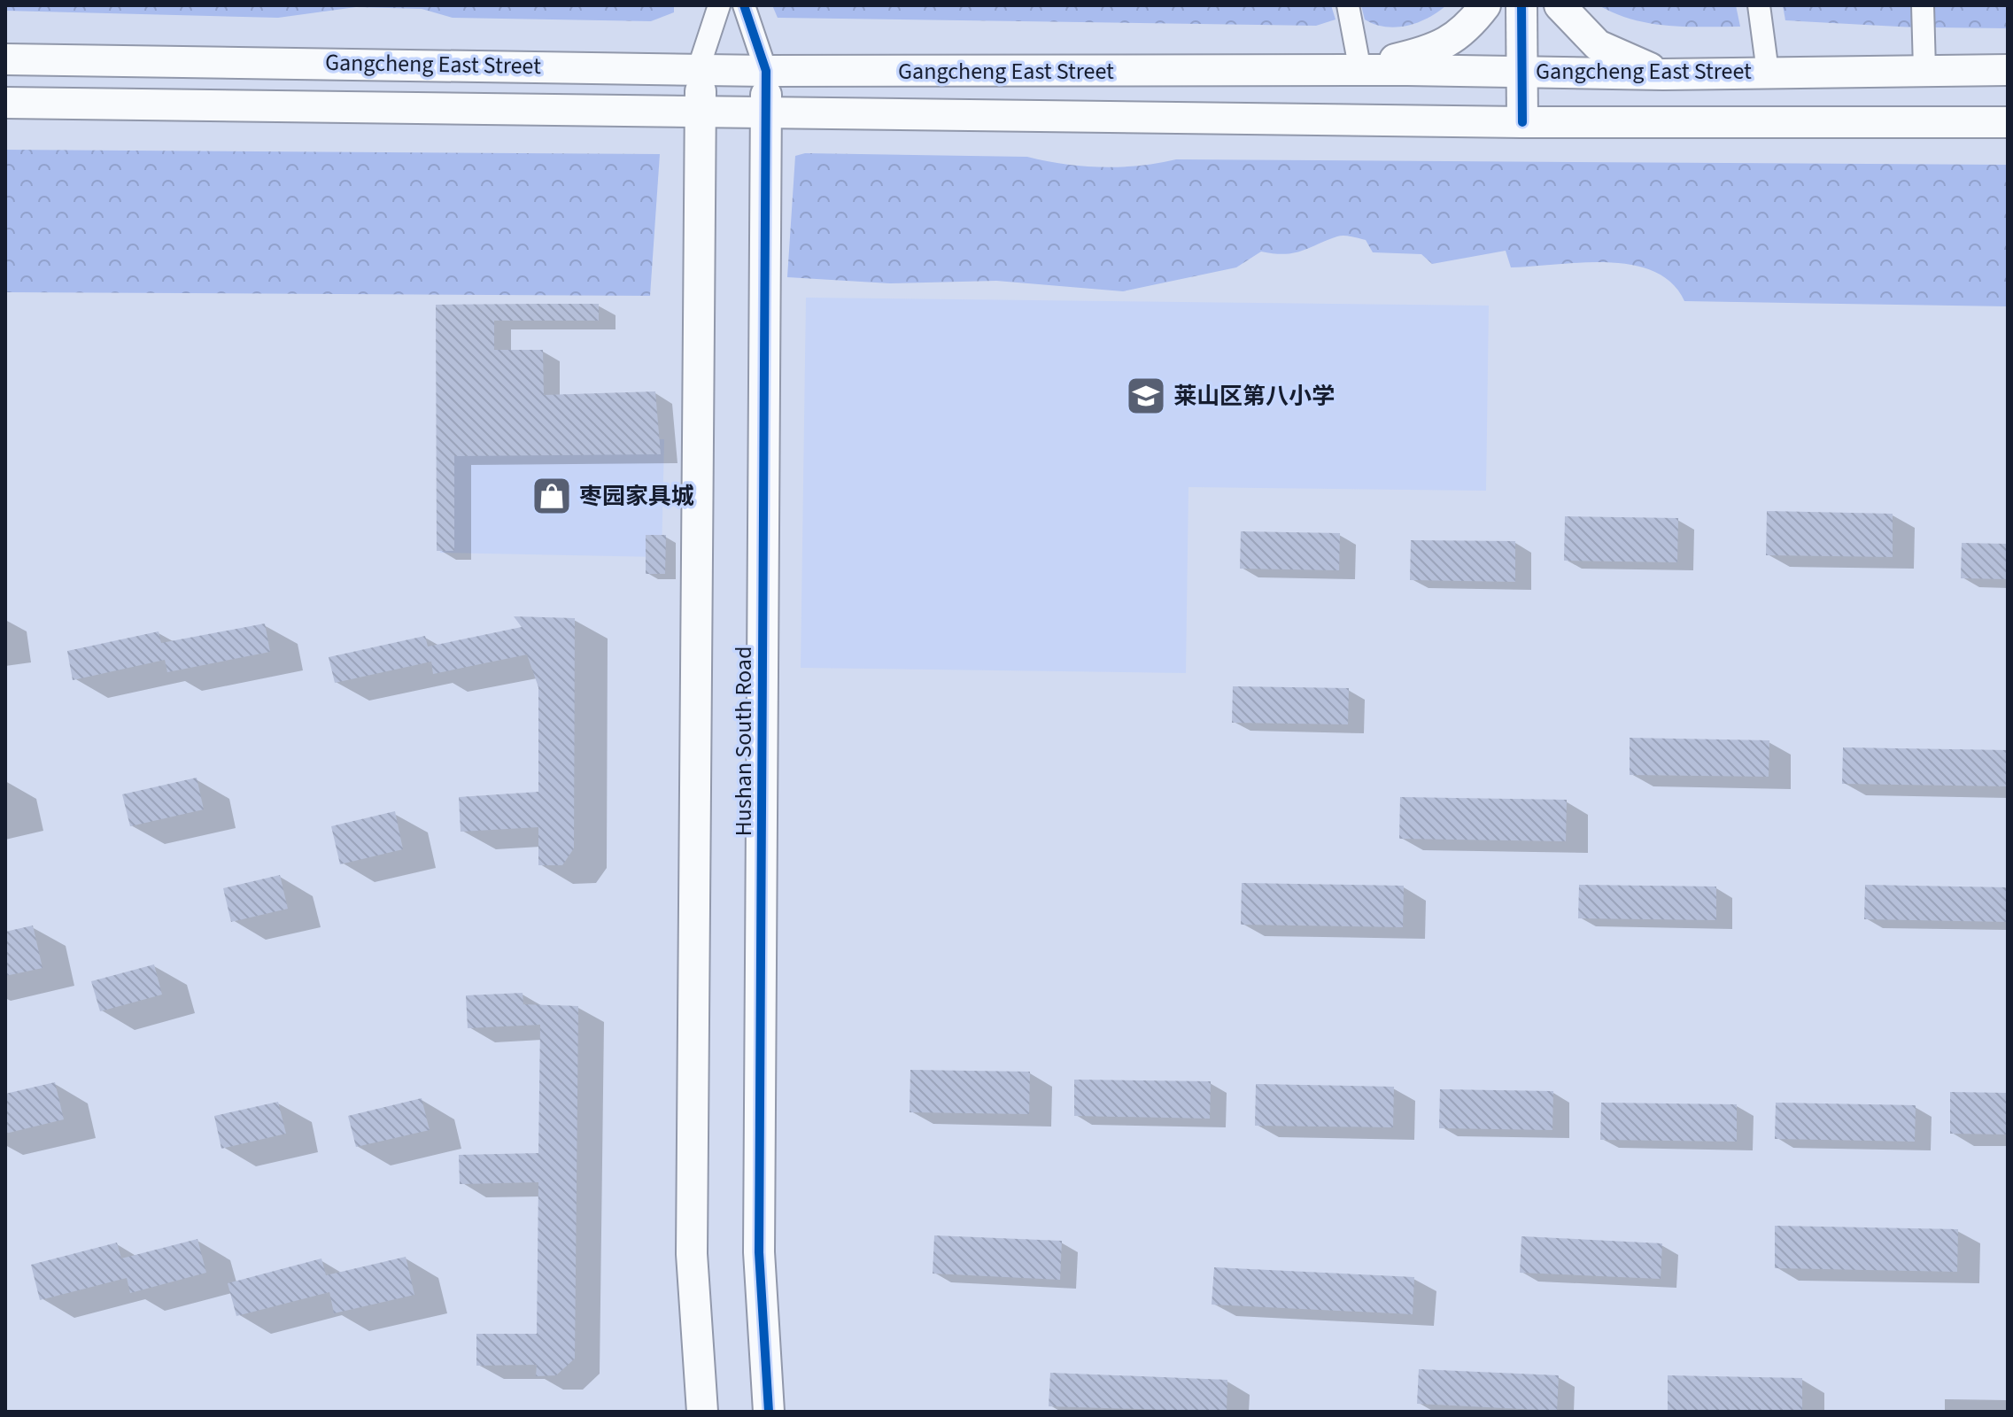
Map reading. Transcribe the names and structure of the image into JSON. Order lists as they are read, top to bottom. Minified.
{"streets":{"main road":["Gangcheng East Street","Hushan South Road"]},"crossings":[["Gangcheng East Street","Hushan South Road"]],"places":{"school or university":["莱山区第八小学"],"shop":["枣园家具城"]}}
